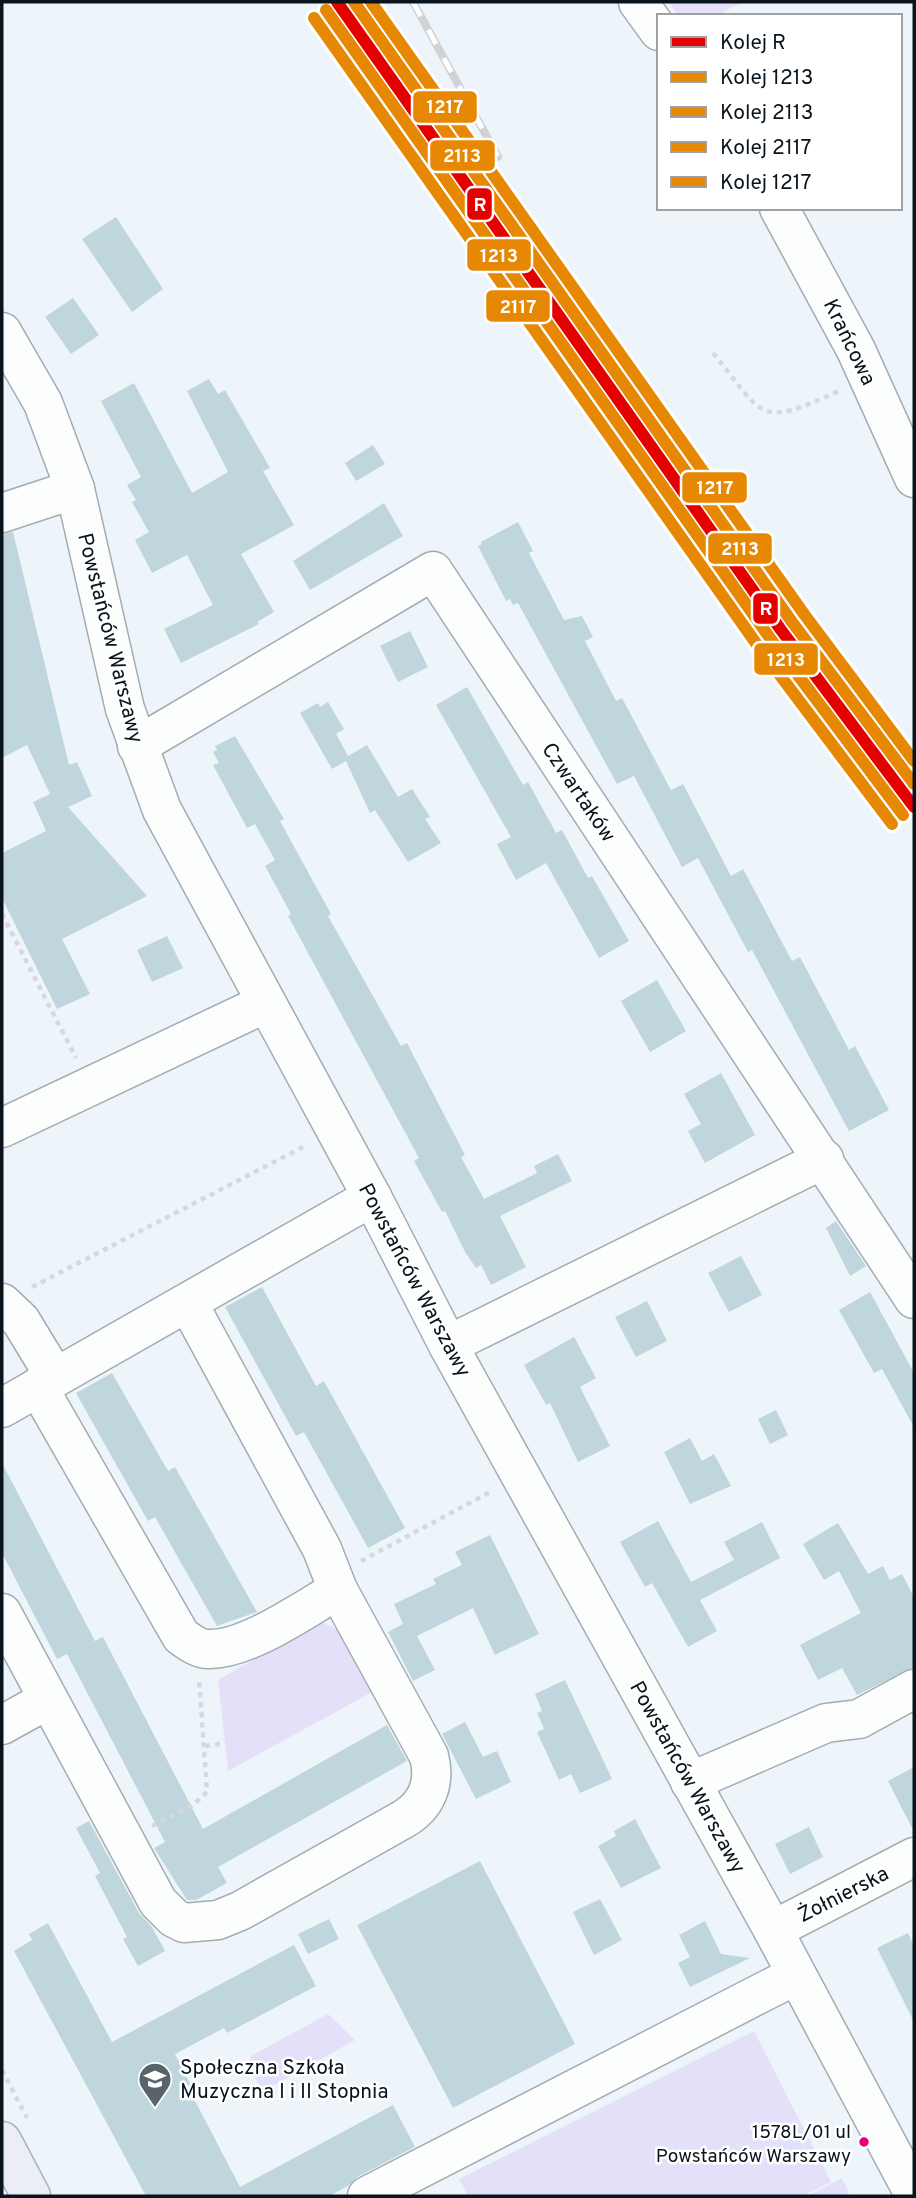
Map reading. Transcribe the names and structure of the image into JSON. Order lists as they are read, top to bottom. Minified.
{"streets":{"street":["Krańcowa","Powstańców Warszawy","Czwartaków","Żołnierska"]},"crossings":[["Powstańców Warszawy","Czwartaków"],["Powstańców Warszawy","Żołnierska"]],"places":{"school or university":["Społeczna Szkoła Muzyczna I i II Stopnia"],"other":["1578L/01 ul Powstańców Warszawy"]},"lines":["rail line R","rail line 2113","rail line 1217","rail line 1213","rail line 2117"],"legend":["Kolej R","Kolej 1213","Kolej 2113","Kolej 2117","Kolej 1217"]}
